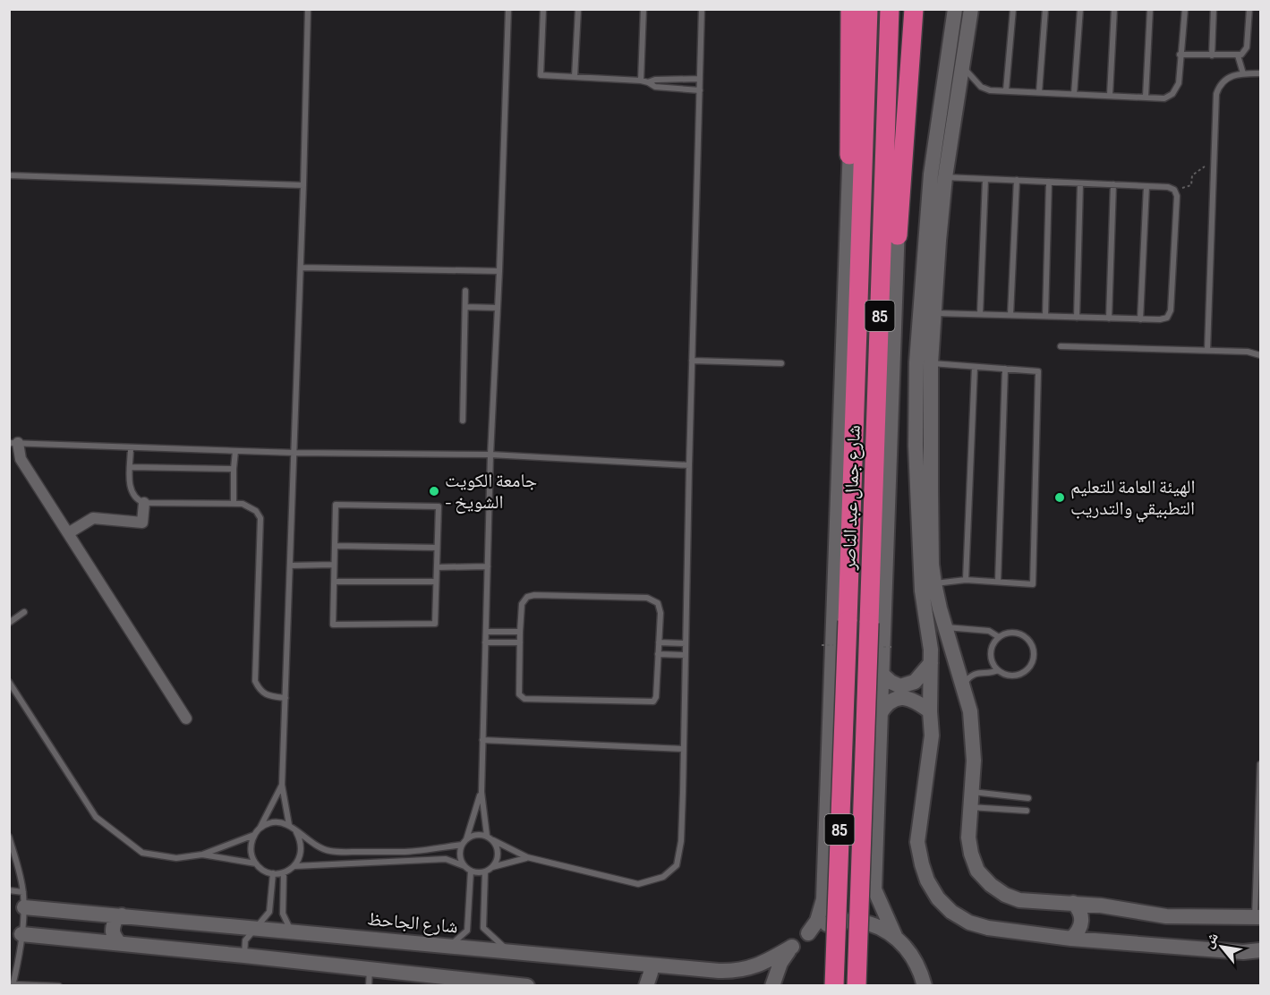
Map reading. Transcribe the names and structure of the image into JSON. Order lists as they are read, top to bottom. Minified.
{"streets":{"highway":["85","شارع جمال عبد الناصر"],"street":["شارع الجاحظ"]},"places":["جامعة الكويت - الشويخ","الهيئة العامة للتعليم التطبيقي والتدريب"],"north":"top left"}
